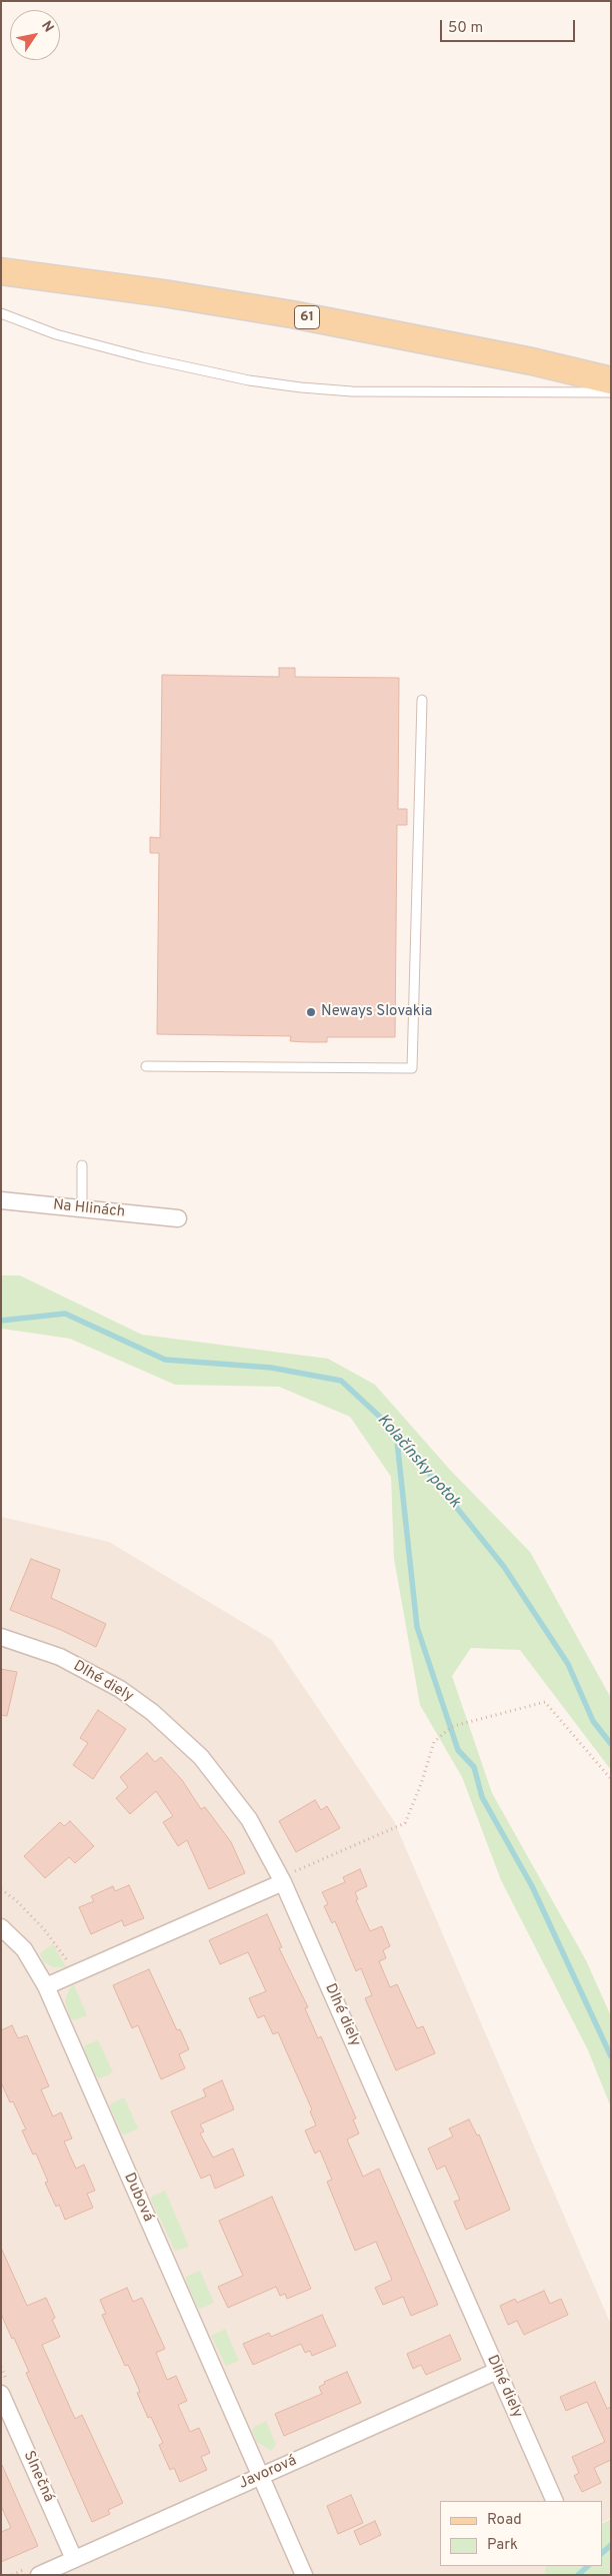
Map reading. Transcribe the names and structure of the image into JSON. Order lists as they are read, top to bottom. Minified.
{"streets":{"main road":["61"],"street":["Na Hlinách","Dlhé diely","Dubová","Javorová","Slnečná"]},"crossings":[["Dlhé diely","Javorová"],["Dubová","Javorová"],["Javorová","Slnečná"]],"water":["Kolačínsky potok"],"places":["Neways Slovakia"],"legend":["Road","Park"],"scale_bar":"50 m","north":"top right"}
